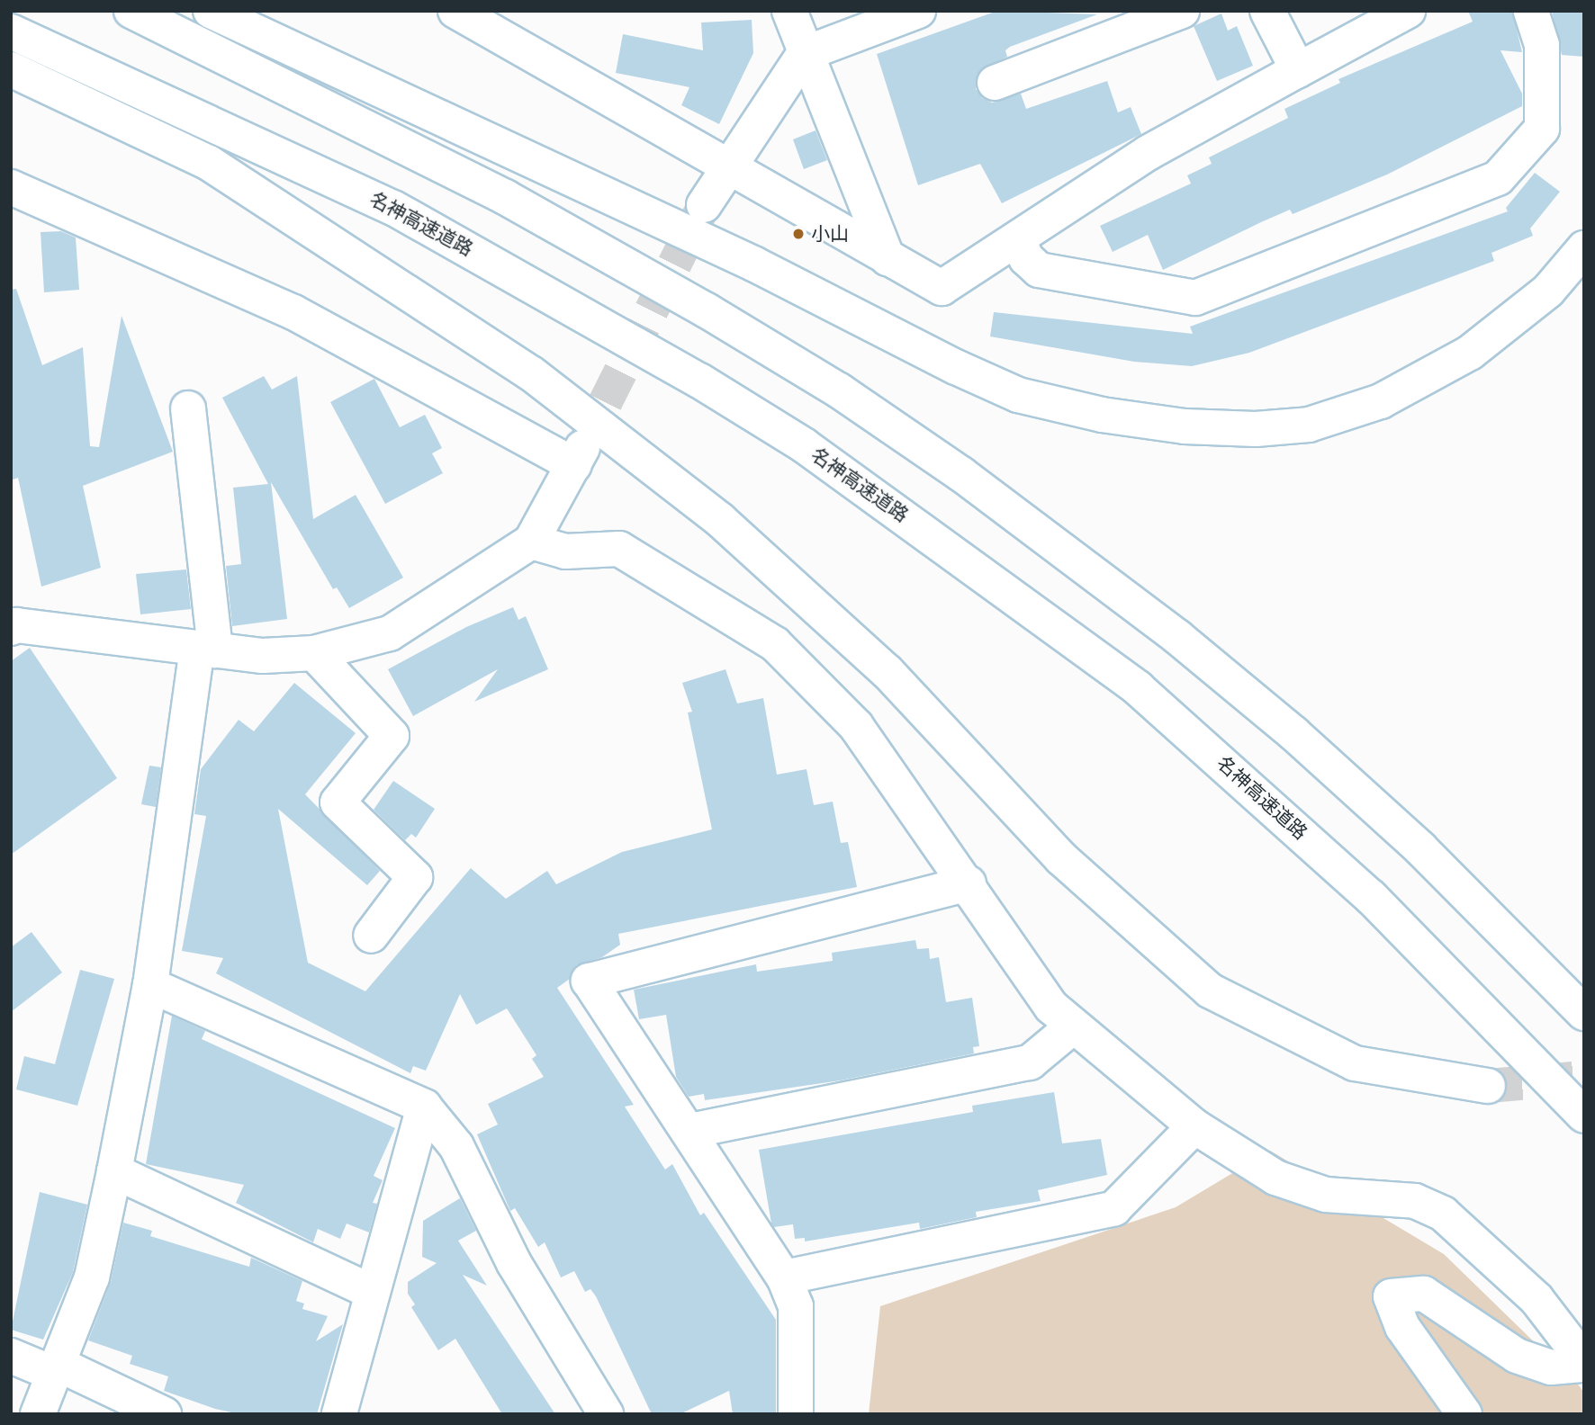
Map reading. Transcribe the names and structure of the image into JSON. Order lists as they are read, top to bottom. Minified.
{"streets":{"main road":["名神高速道路"]},"places":["小山"]}
